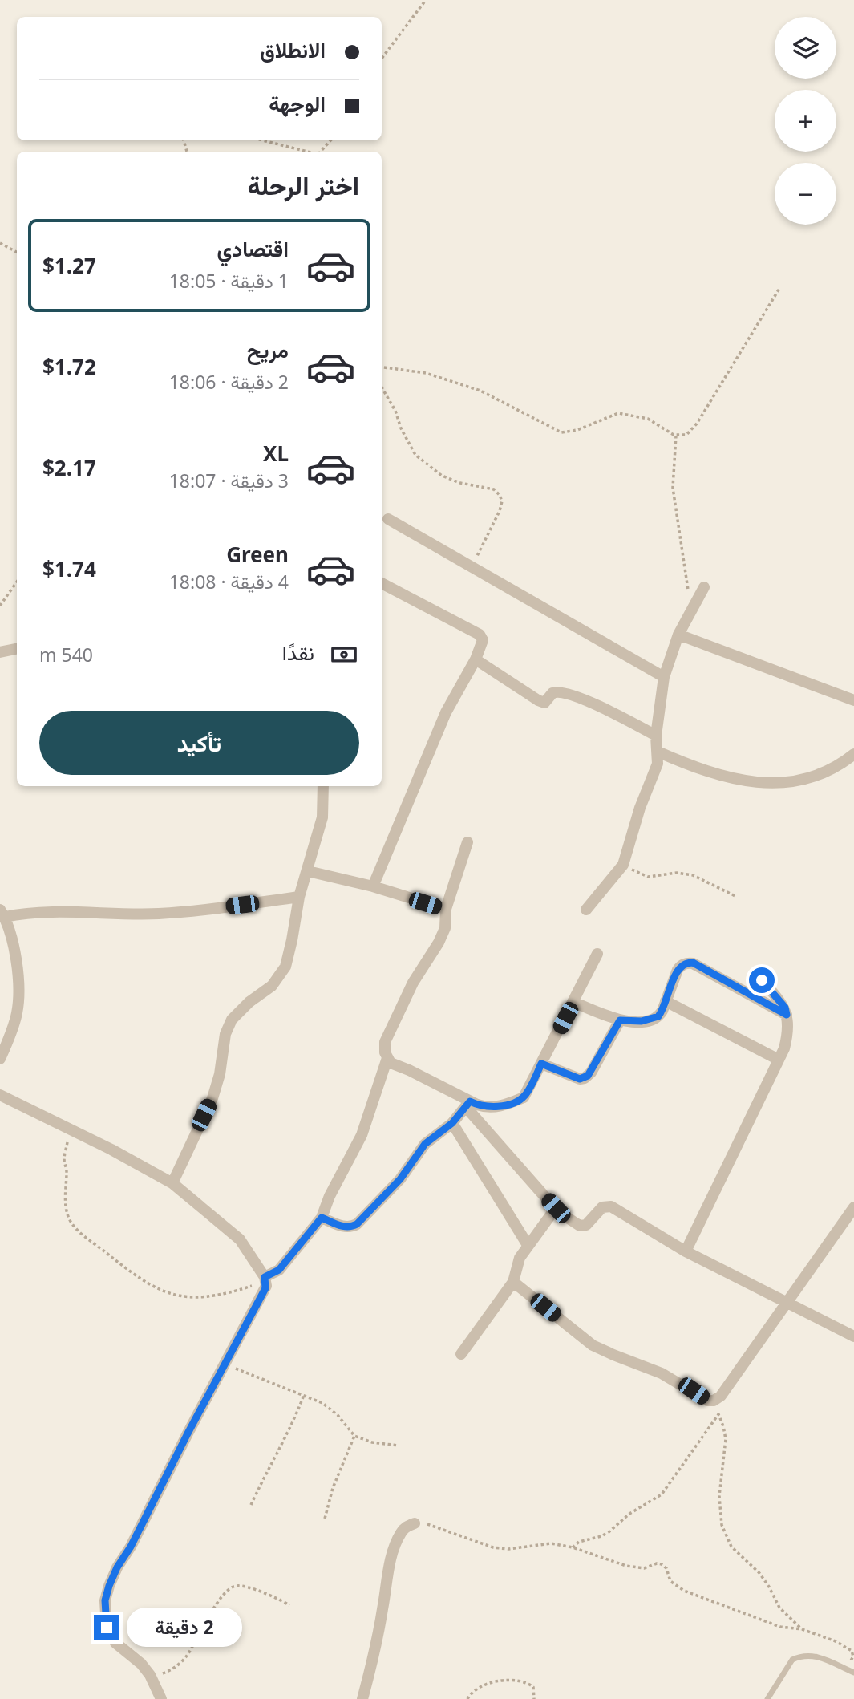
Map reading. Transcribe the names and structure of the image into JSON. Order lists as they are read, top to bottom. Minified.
{"page":{"map_buttons":["+","−"],"banner":["الانطلاق","الوجهة"],"heading":"اختر الرحلة","list":[{"name":"اقتصادي","note":"1 دقيقة · 18:05","value":"$1.27"},{"name":"مريح","note":"2 دقيقة · 18:06","value":"$1.72"},{"name":"XL","note":"3 دقيقة · 18:07","value":"$2.17"},{"name":"Green","note":"4 دقيقة · 18:08","value":"$1.74"}],"pay":["نقدًا","540 m"],"buttons":"تأكيد","bubble":"2 دقيقة"}}
